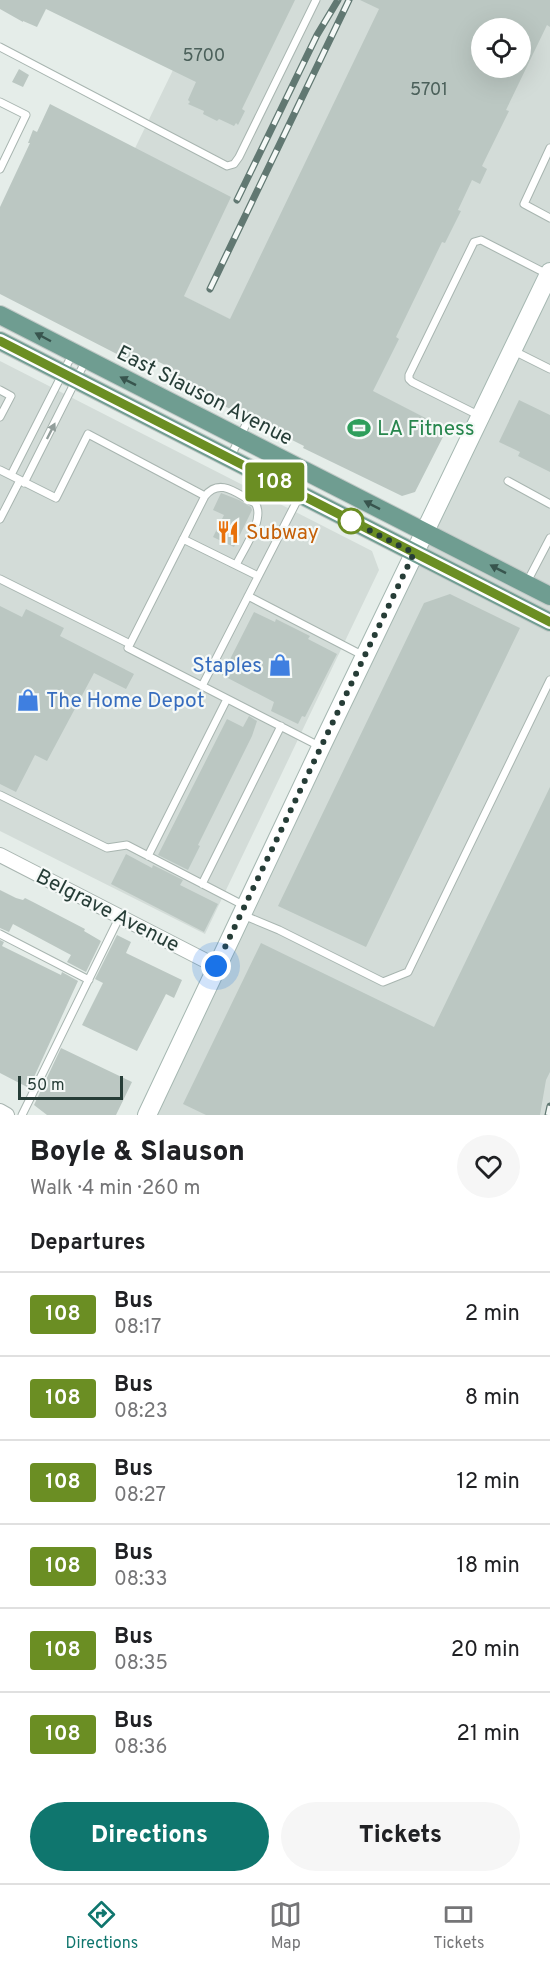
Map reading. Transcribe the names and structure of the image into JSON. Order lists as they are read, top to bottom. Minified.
{"streets":{"main road":["East Slauson Avenue"],"street":["Belgrave Avenue"]},"places":{"sports":["LA Fitness"],"restaurant":["Subway"],"shop":["Staples","The Home Depot"]},"lines":["bus line 108"],"house_numbers":["5700","5701"],"scale_bar":"50 m","page":{"on_map":"108","scale":"50 m","heading":[["Boyle & Slauson","Walk · 4 min · 260 m"],"Departures"],"list":[{"mark":"108","name":"Bus","note":"08:17","value":"2 min"},{"mark":"108","name":"Bus","note":"08:23","value":"8 min"},{"mark":"108","name":"Bus","note":"08:27","value":"12 min"},{"mark":"108","name":"Bus","note":"08:33","value":"18 min"},{"mark":"108","name":"Bus","note":"08:35","value":"20 min"},{"mark":"108","name":"Bus","note":"08:36","value":"21 min"}],"buttons":["Directions","Tickets"],"tabs":["Directions","Map","Tickets"]}}
